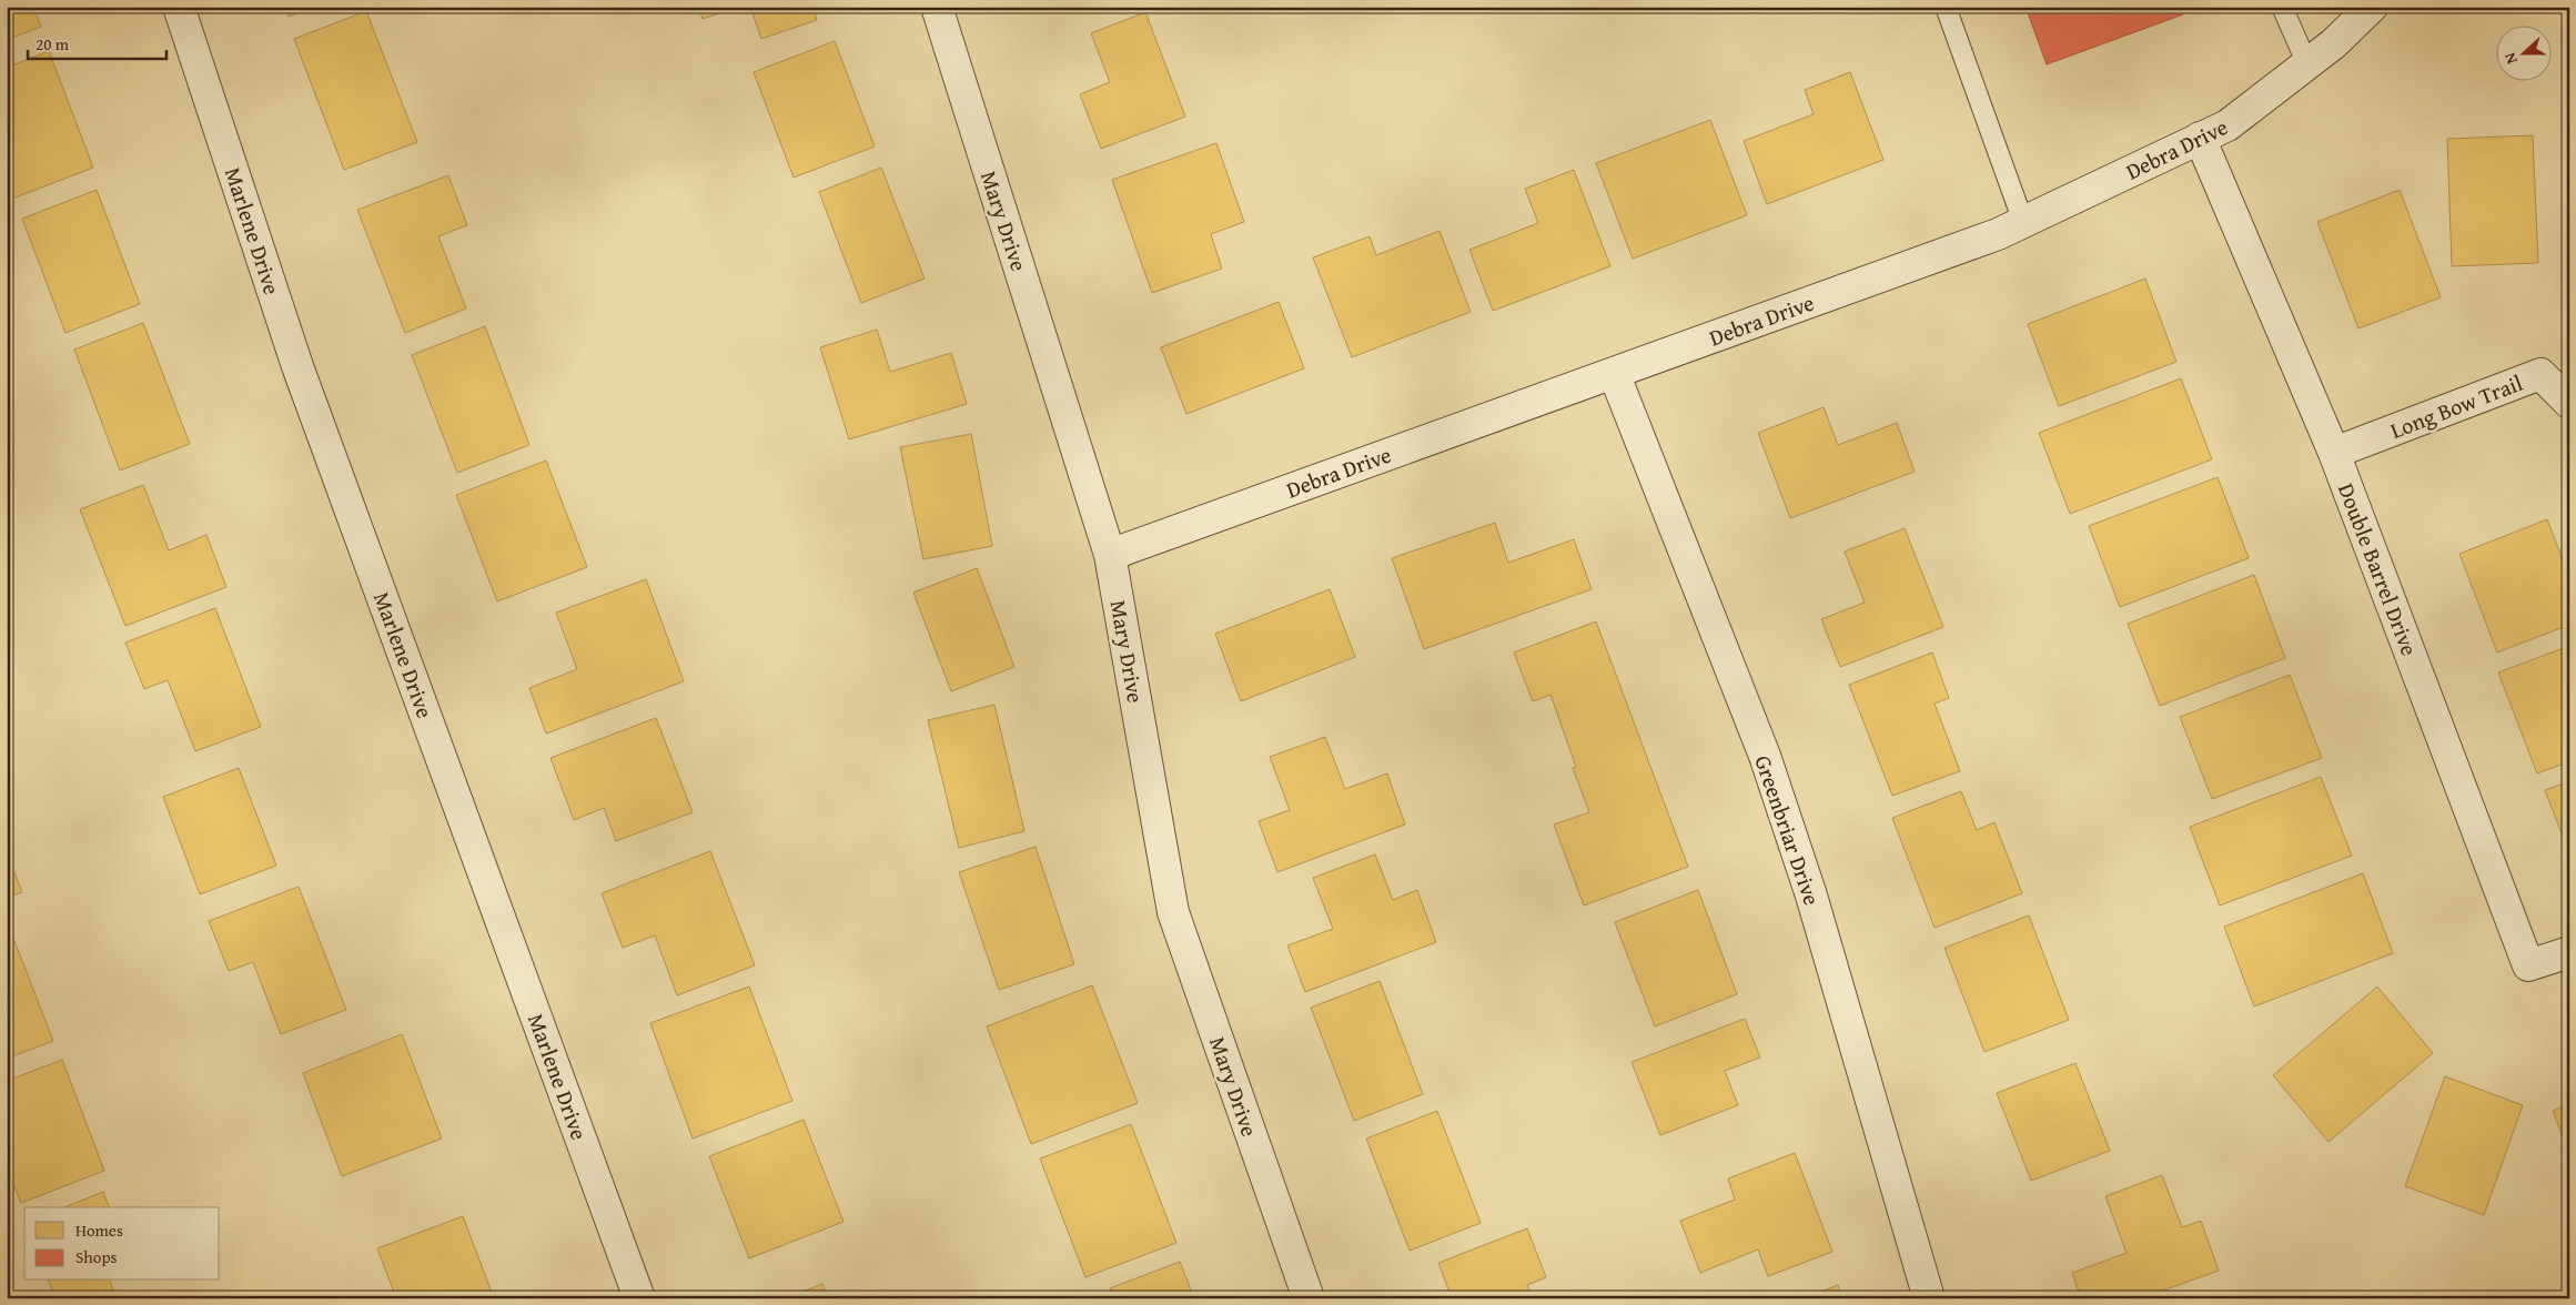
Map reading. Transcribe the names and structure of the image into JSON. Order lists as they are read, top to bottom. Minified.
{"streets":{"street":["Debra Drive","Mary Drive","Marlene Drive","Long Bow Trail","Double Barrel Drive","Greenbriar Drive"]},"crossings":[["Debra Drive","Mary Drive"],["Debra Drive","Double Barrel Drive"],["Debra Drive","Greenbriar Drive"],["Long Bow Trail","Double Barrel Drive"]],"legend":["Homes","Shops"],"scale_bar":"20 m","north":"left"}
